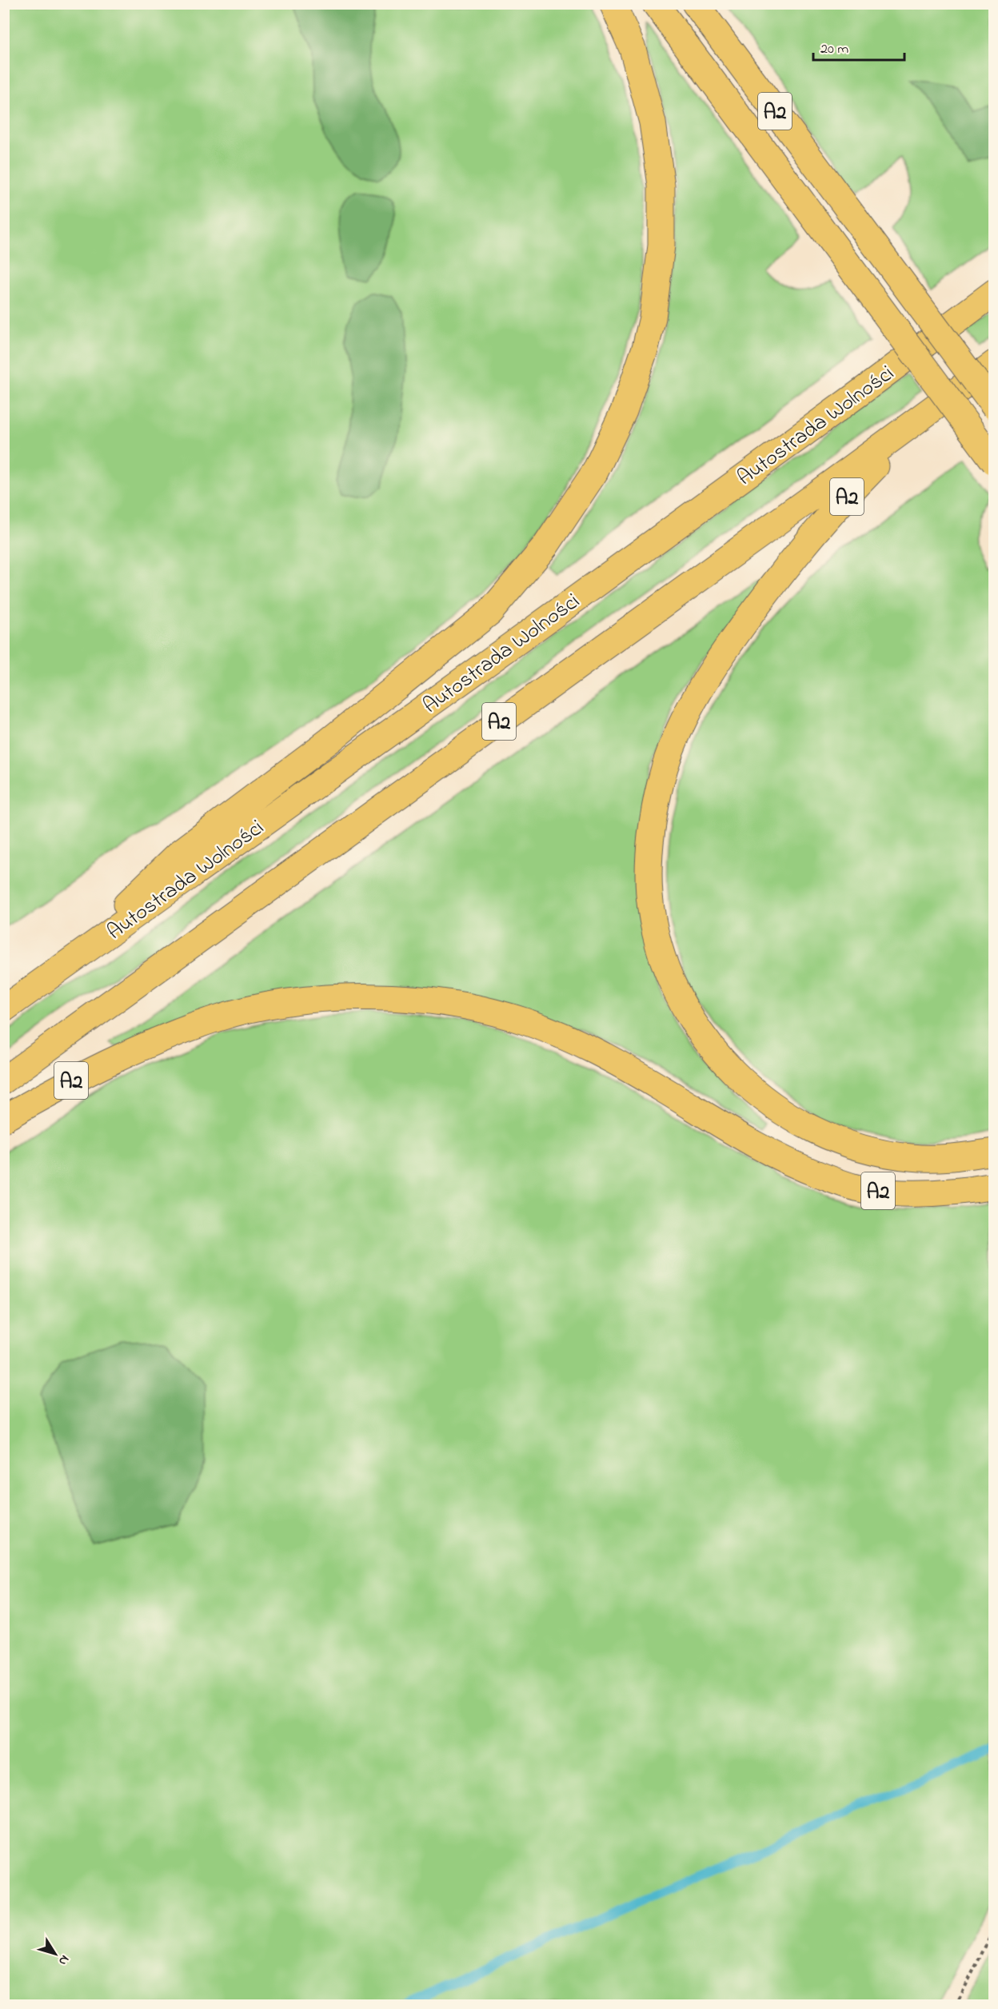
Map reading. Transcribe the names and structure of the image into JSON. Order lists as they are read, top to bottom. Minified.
{"streets":{"highway":["A2","Autostrada Wolności"]},"crossings":[["A2","Autostrada Wolności"]],"scale_bar":"20 m","north":"bottom right"}
